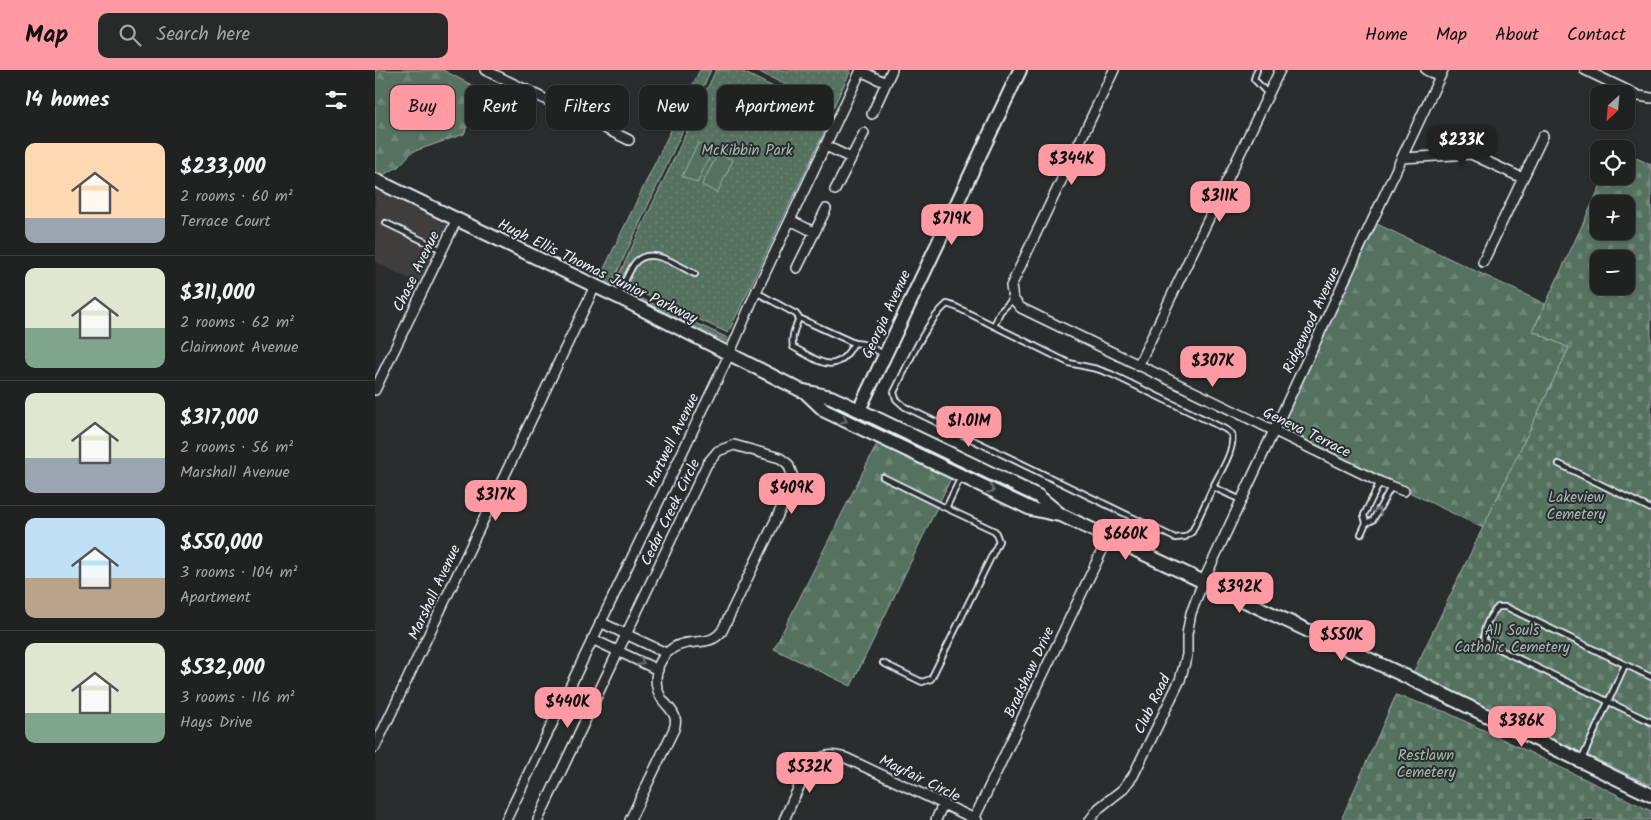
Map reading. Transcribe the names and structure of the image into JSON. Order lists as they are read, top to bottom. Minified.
{"streets":{"main road":["Hugh Ellis Thomas Junior Parkway","Georgia Avenue"],"street":["Chase Avenue","Ridgewood Avenue","Geneva Terrace","Hartwell Avenue","Cedar Creek Circle","Marshall Avenue","Bradshaw Drive","Club Road","Mayfair Circle"]},"crossings":[["Chase Avenue","Hugh Ellis Thomas Junior Parkway"],["Hugh Ellis Thomas Junior Parkway","Georgia Avenue"],["Hugh Ellis Thomas Junior Parkway","Ridgewood Avenue"],["Hugh Ellis Thomas Junior Parkway","Hartwell Avenue"],["Hugh Ellis Thomas Junior Parkway","Marshall Avenue"],["Hugh Ellis Thomas Junior Parkway","Bradshaw Drive"],["Hugh Ellis Thomas Junior Parkway","Club Road"],["Ridgewood Avenue","Geneva Terrace"],["Ridgewood Avenue","Club Road"],["Bradshaw Drive","Mayfair Circle"]],"parks":["McKibbin Park","Lakeview Cemetery","All Souls Catholic Cemetery","Restlawn Cemetery"],"north":"bottom left","page":{"header":"Map","search":"Search here","nav":["Home","Map","About","Contact"],"heading":"14 homes","map_buttons":["+","−"],"chip":["Buy","Rent","Filters","New","Apartment"],"price":["$233K","$344K","$311K","$719K","$307K","$1.01M","$409K","$317K","$660K","$392K","$550K","$440K","$386K","$532K"],"list":[{"name":"$233,000","note":"2 rooms · 60 m² · Terrace Court"},{"name":"$311,000","note":"2 rooms · 62 m² · Clairmont Avenue"},{"name":"$317,000","note":"2 rooms · 56 m² · Marshall Avenue"},{"name":"$550,000","note":"3 rooms · 104 m² · Apartment"},{"name":"$532,000","note":"3 rooms · 116 m² · Hays Drive"}]}}
